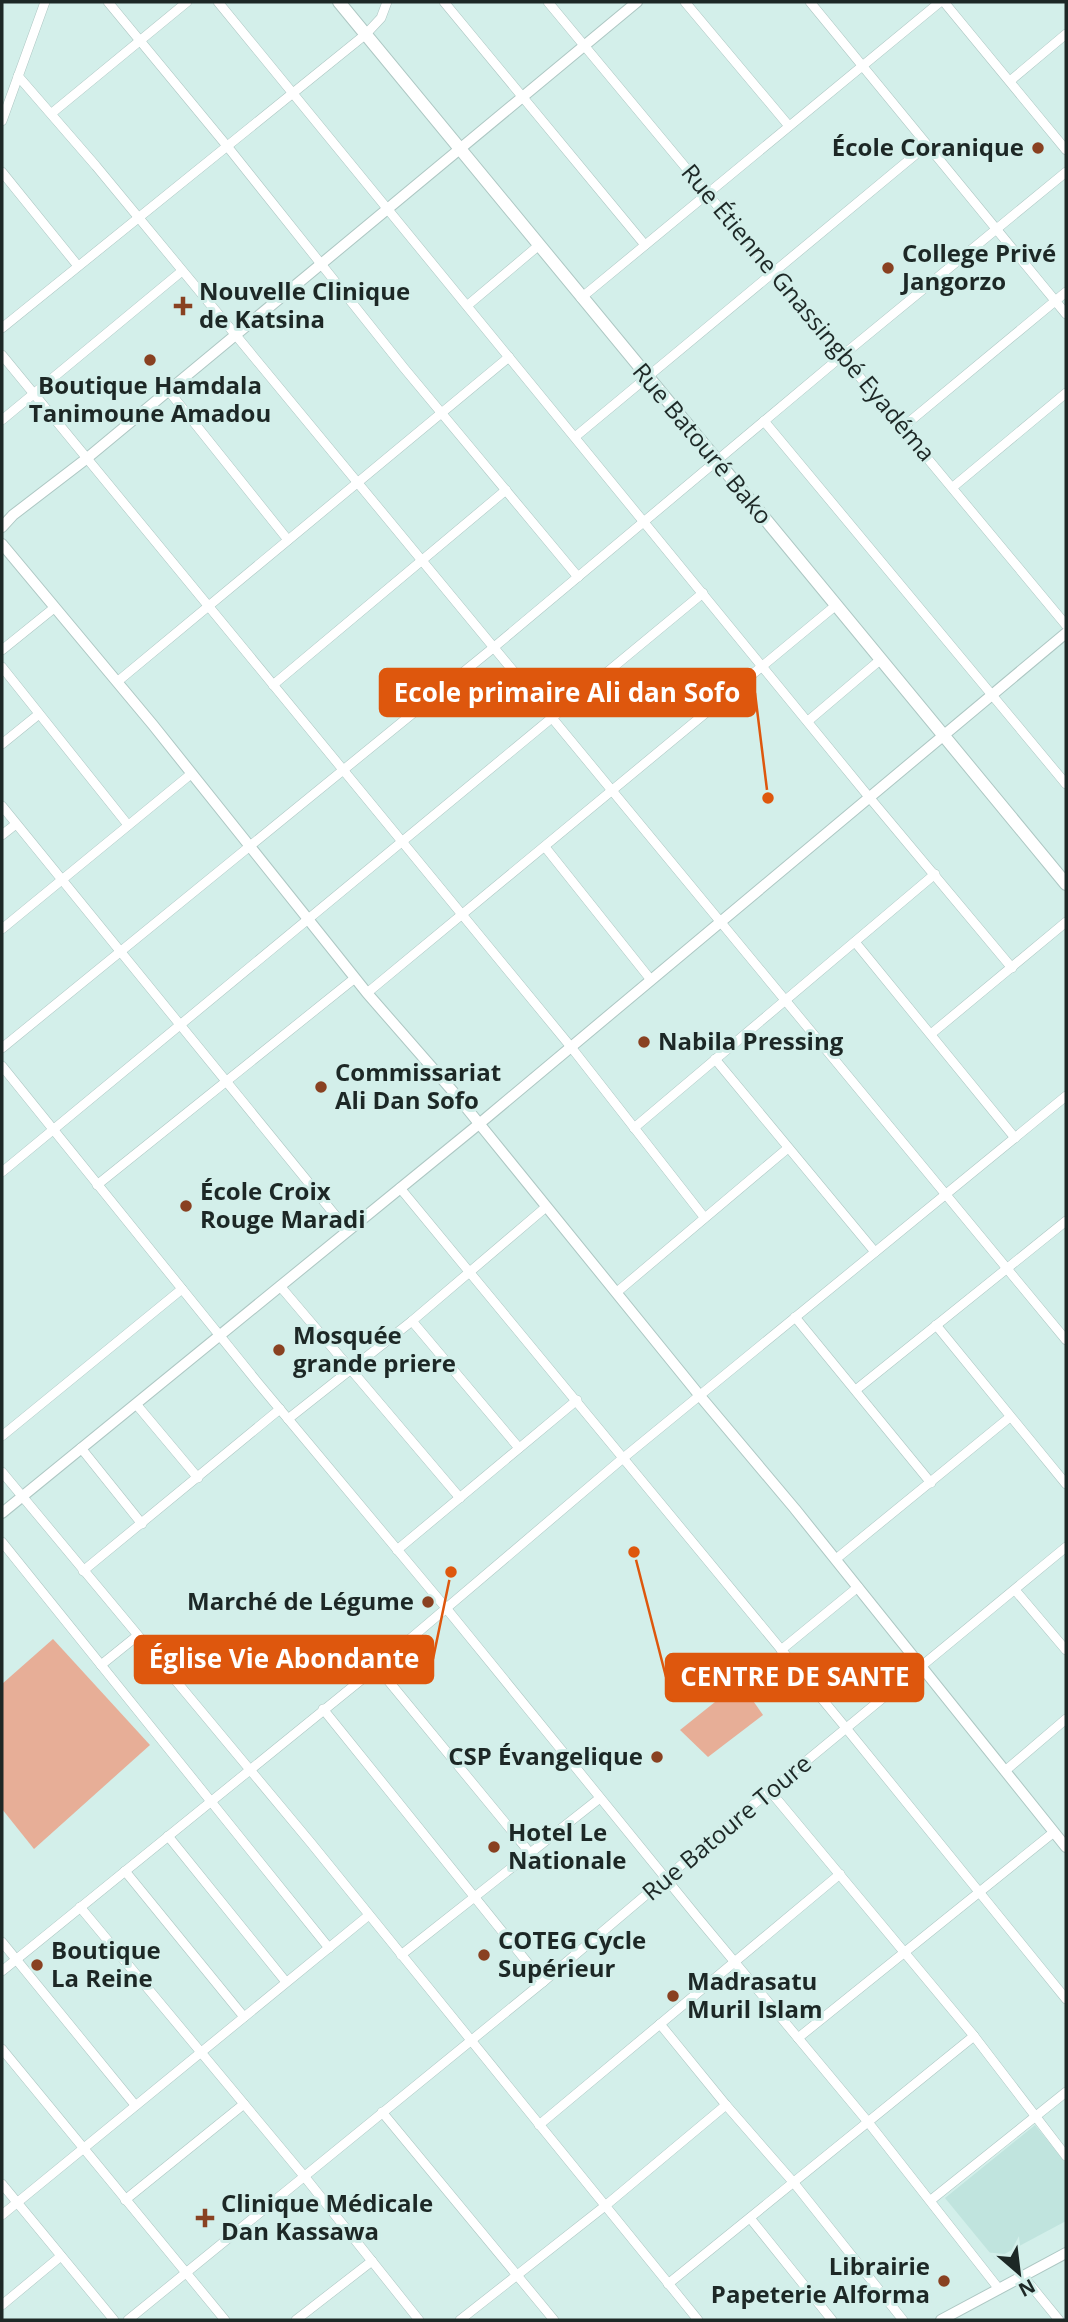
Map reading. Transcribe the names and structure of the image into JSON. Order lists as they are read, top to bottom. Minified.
{"streets":{"main road":["Rue Batouré Bako"],"street":["Rue Étienne Gnassingbé Eyadéma","Rue Batoure Toure"]},"places":{"other":["École Coranique","College Privé Jangorzo","Boutique Hamdala Tanimoune Amadou","Ecole primaire Ali dan Sofo","Nabila Pressing","Commissariat Ali Dan Sofo","École Croix Rouge Maradi","Mosquée grande priere","CENTRE DE SANTE","Église Vie Abondante","Marché de Légume","CSP Évangelique","Hotel Le Nationale","COTEG Cycle Supérieur","Boutique La Reine","Madrasatu Muril Islam","Librairie Papeterie Alforma"],"health":["Nouvelle Clinique de Katsina","Clinique Médicale Dan Kassawa"]},"north":"bottom right"}
